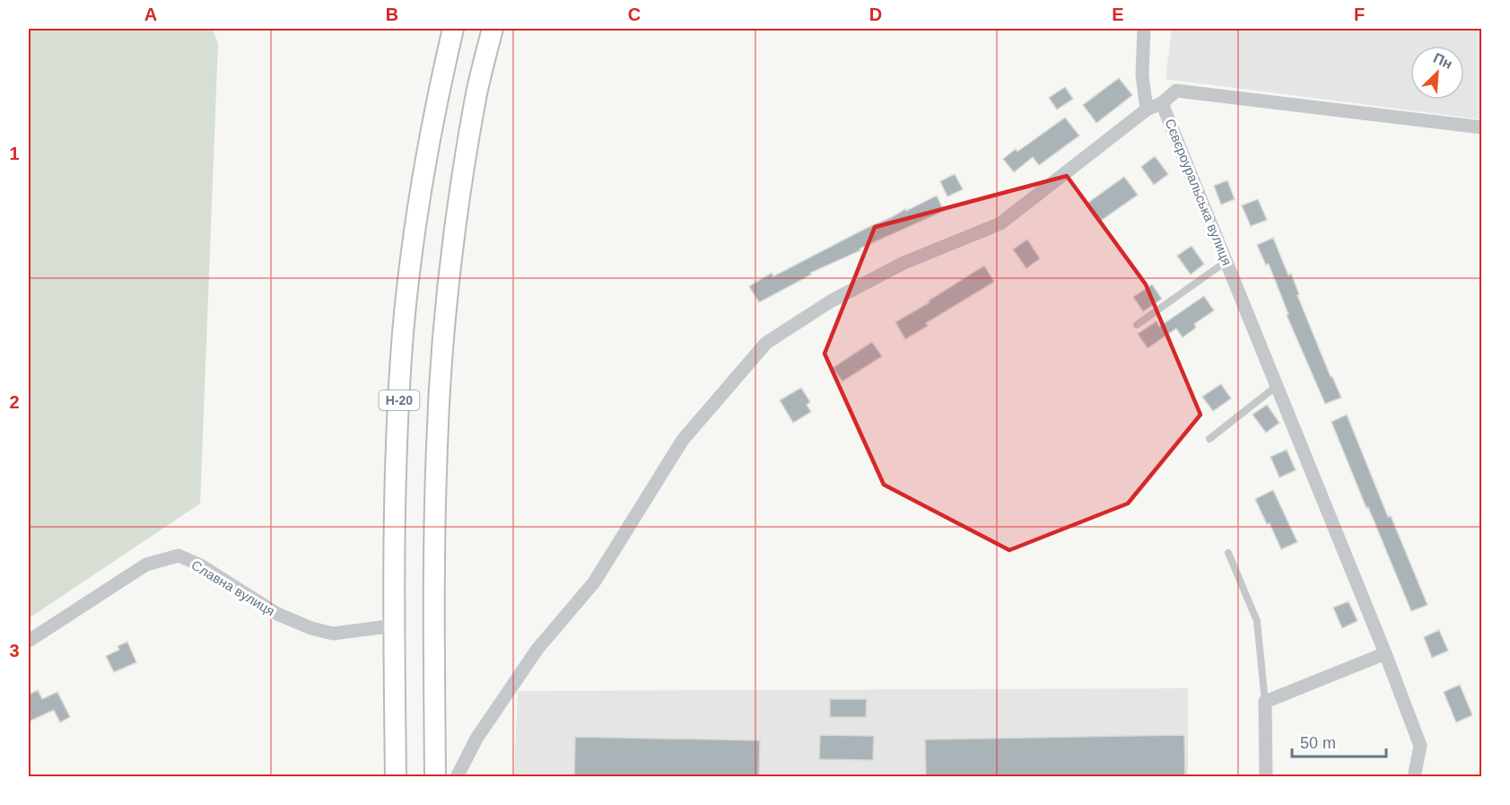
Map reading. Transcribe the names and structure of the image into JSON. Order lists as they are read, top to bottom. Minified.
{"streets":{"main road":["Н-20"],"street":["Сєвєроуральська вулиця","Славна вулиця"]},"crossings":[["Н-20","Славна вулиця"]],"scale_bar":"50 m","north":"top right","grid":{"columns":["A","B","C","D","E","F"],"rows":["1","2","3"]}}
